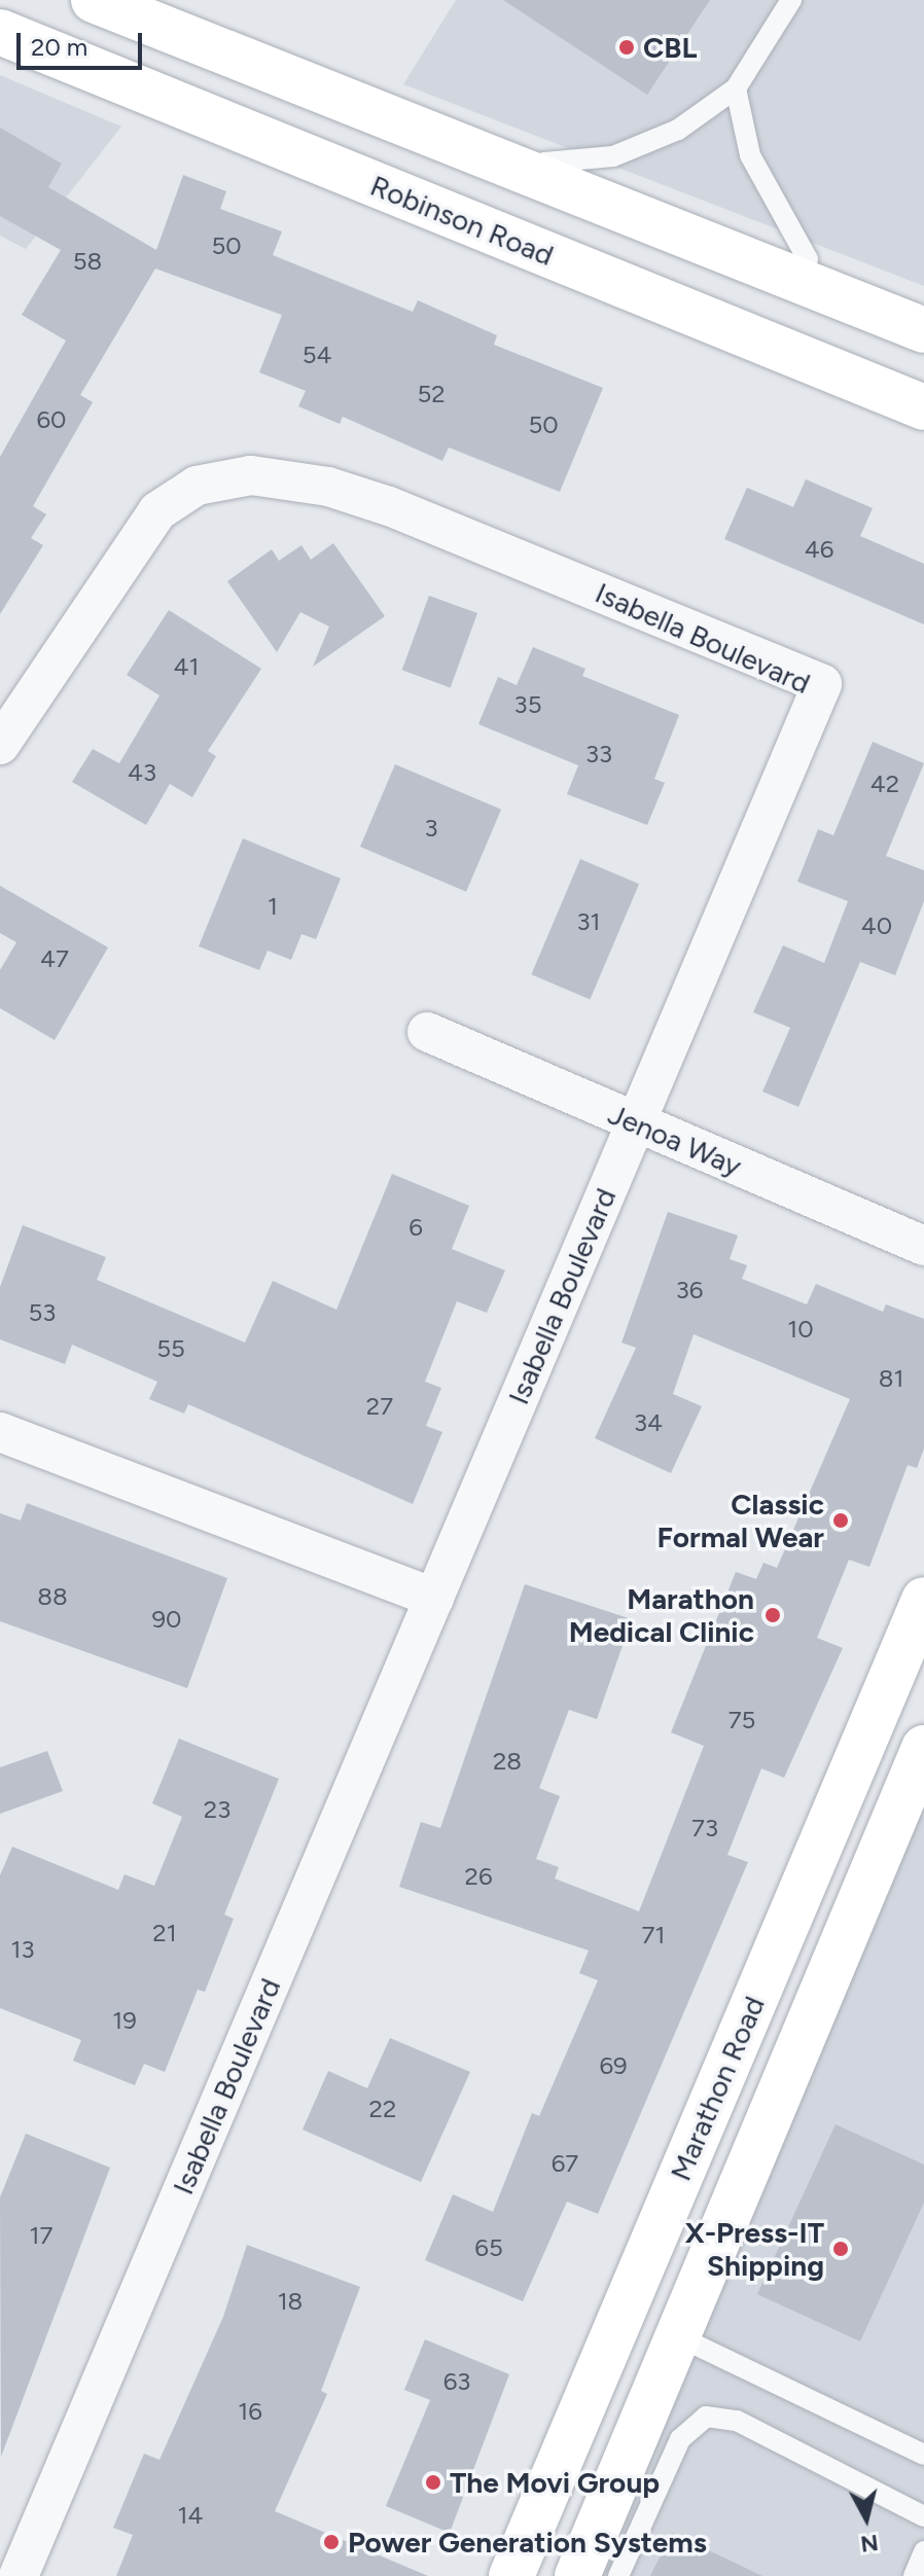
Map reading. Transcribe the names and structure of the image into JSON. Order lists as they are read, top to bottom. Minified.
{"streets":{"main road":["Robinson Road","Marathon Road"],"street":["Isabella Boulevard","Jenoa Way"]},"crossings":[["Isabella Boulevard","Jenoa Way"]],"places":["CBL","Classic Formal Wear","Marathon Medical Clinic","X-Press-IT Shipping","The Movi Group","Power Generation Systems"],"house_numbers":["50","58","54","52","60","50","46","41","35","33","43","42","3","1","31","40","47","6","36","53","10","55","81","27","34","88","90","75","28","23","73","26","21","71","13","19","69","22","67","17","65","18","63","16","14"],"scale_bar":"20 m","north":"bottom"}
